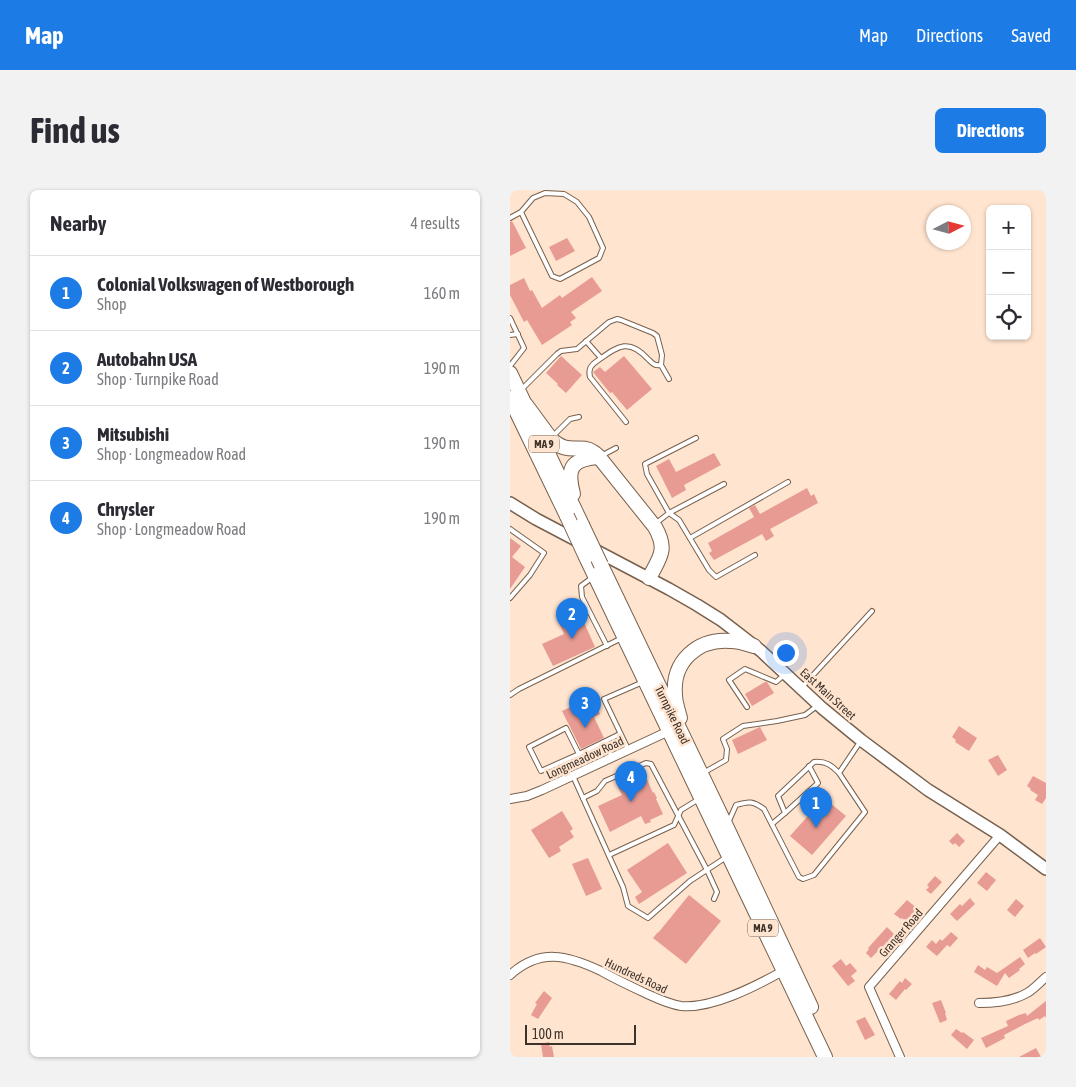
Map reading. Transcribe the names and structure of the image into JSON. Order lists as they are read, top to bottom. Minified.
{"streets":{"highway":["MA 9","Turnpike Road"],"main road":["East Main Street"],"street":["Longmeadow Road","Granger Road","Hundreds Road"]},"crossings":[["East Main Street","Granger Road"],["Turnpike Road","Longmeadow Road"],["Turnpike Road","Hundreds Road"]],"scale_bar":"100 m","north":"right","page":{"header":"Map","nav":["Map","Directions","Saved"],"buttons":"Directions","title":"Find us","heading":["Nearby","4 results"],"map_buttons":["+","−"],"list":[{"mark":"1","name":"Colonial Volkswagen of Westborough","note":"Shop","value":"160 m"},{"mark":"2","name":"Autobahn USA","note":"Shop · Turnpike Road","value":"190 m"},{"mark":"3","name":"Mitsubishi","note":"Shop · Longmeadow Road","value":"190 m"},{"mark":"4","name":"Chrysler","note":"Shop · Longmeadow Road","value":"190 m"}],"pins":["2","3","4","1"],"scale":"100 m"}}
